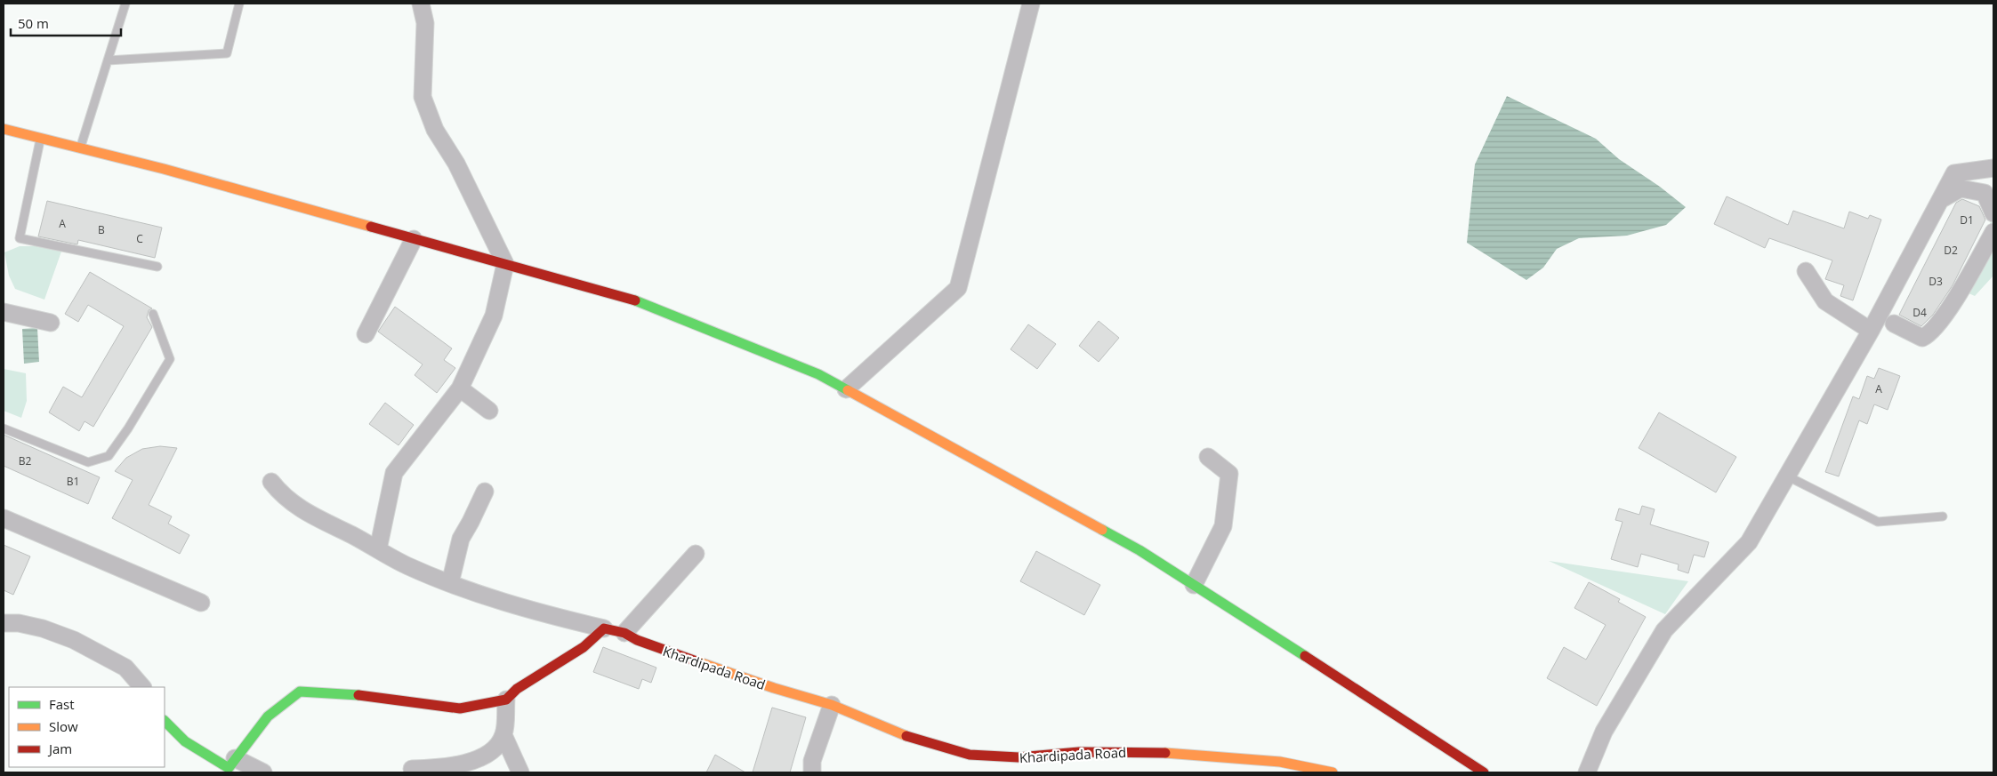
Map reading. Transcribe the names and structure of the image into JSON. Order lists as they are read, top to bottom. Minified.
{"streets":{"street":["Khardipada Road"]},"house_numbers":["D1","A","B","C","D2","D3","D4","A","B2","B1"],"legend":["Fast","Slow","Jam"],"scale_bar":"50 m"}
